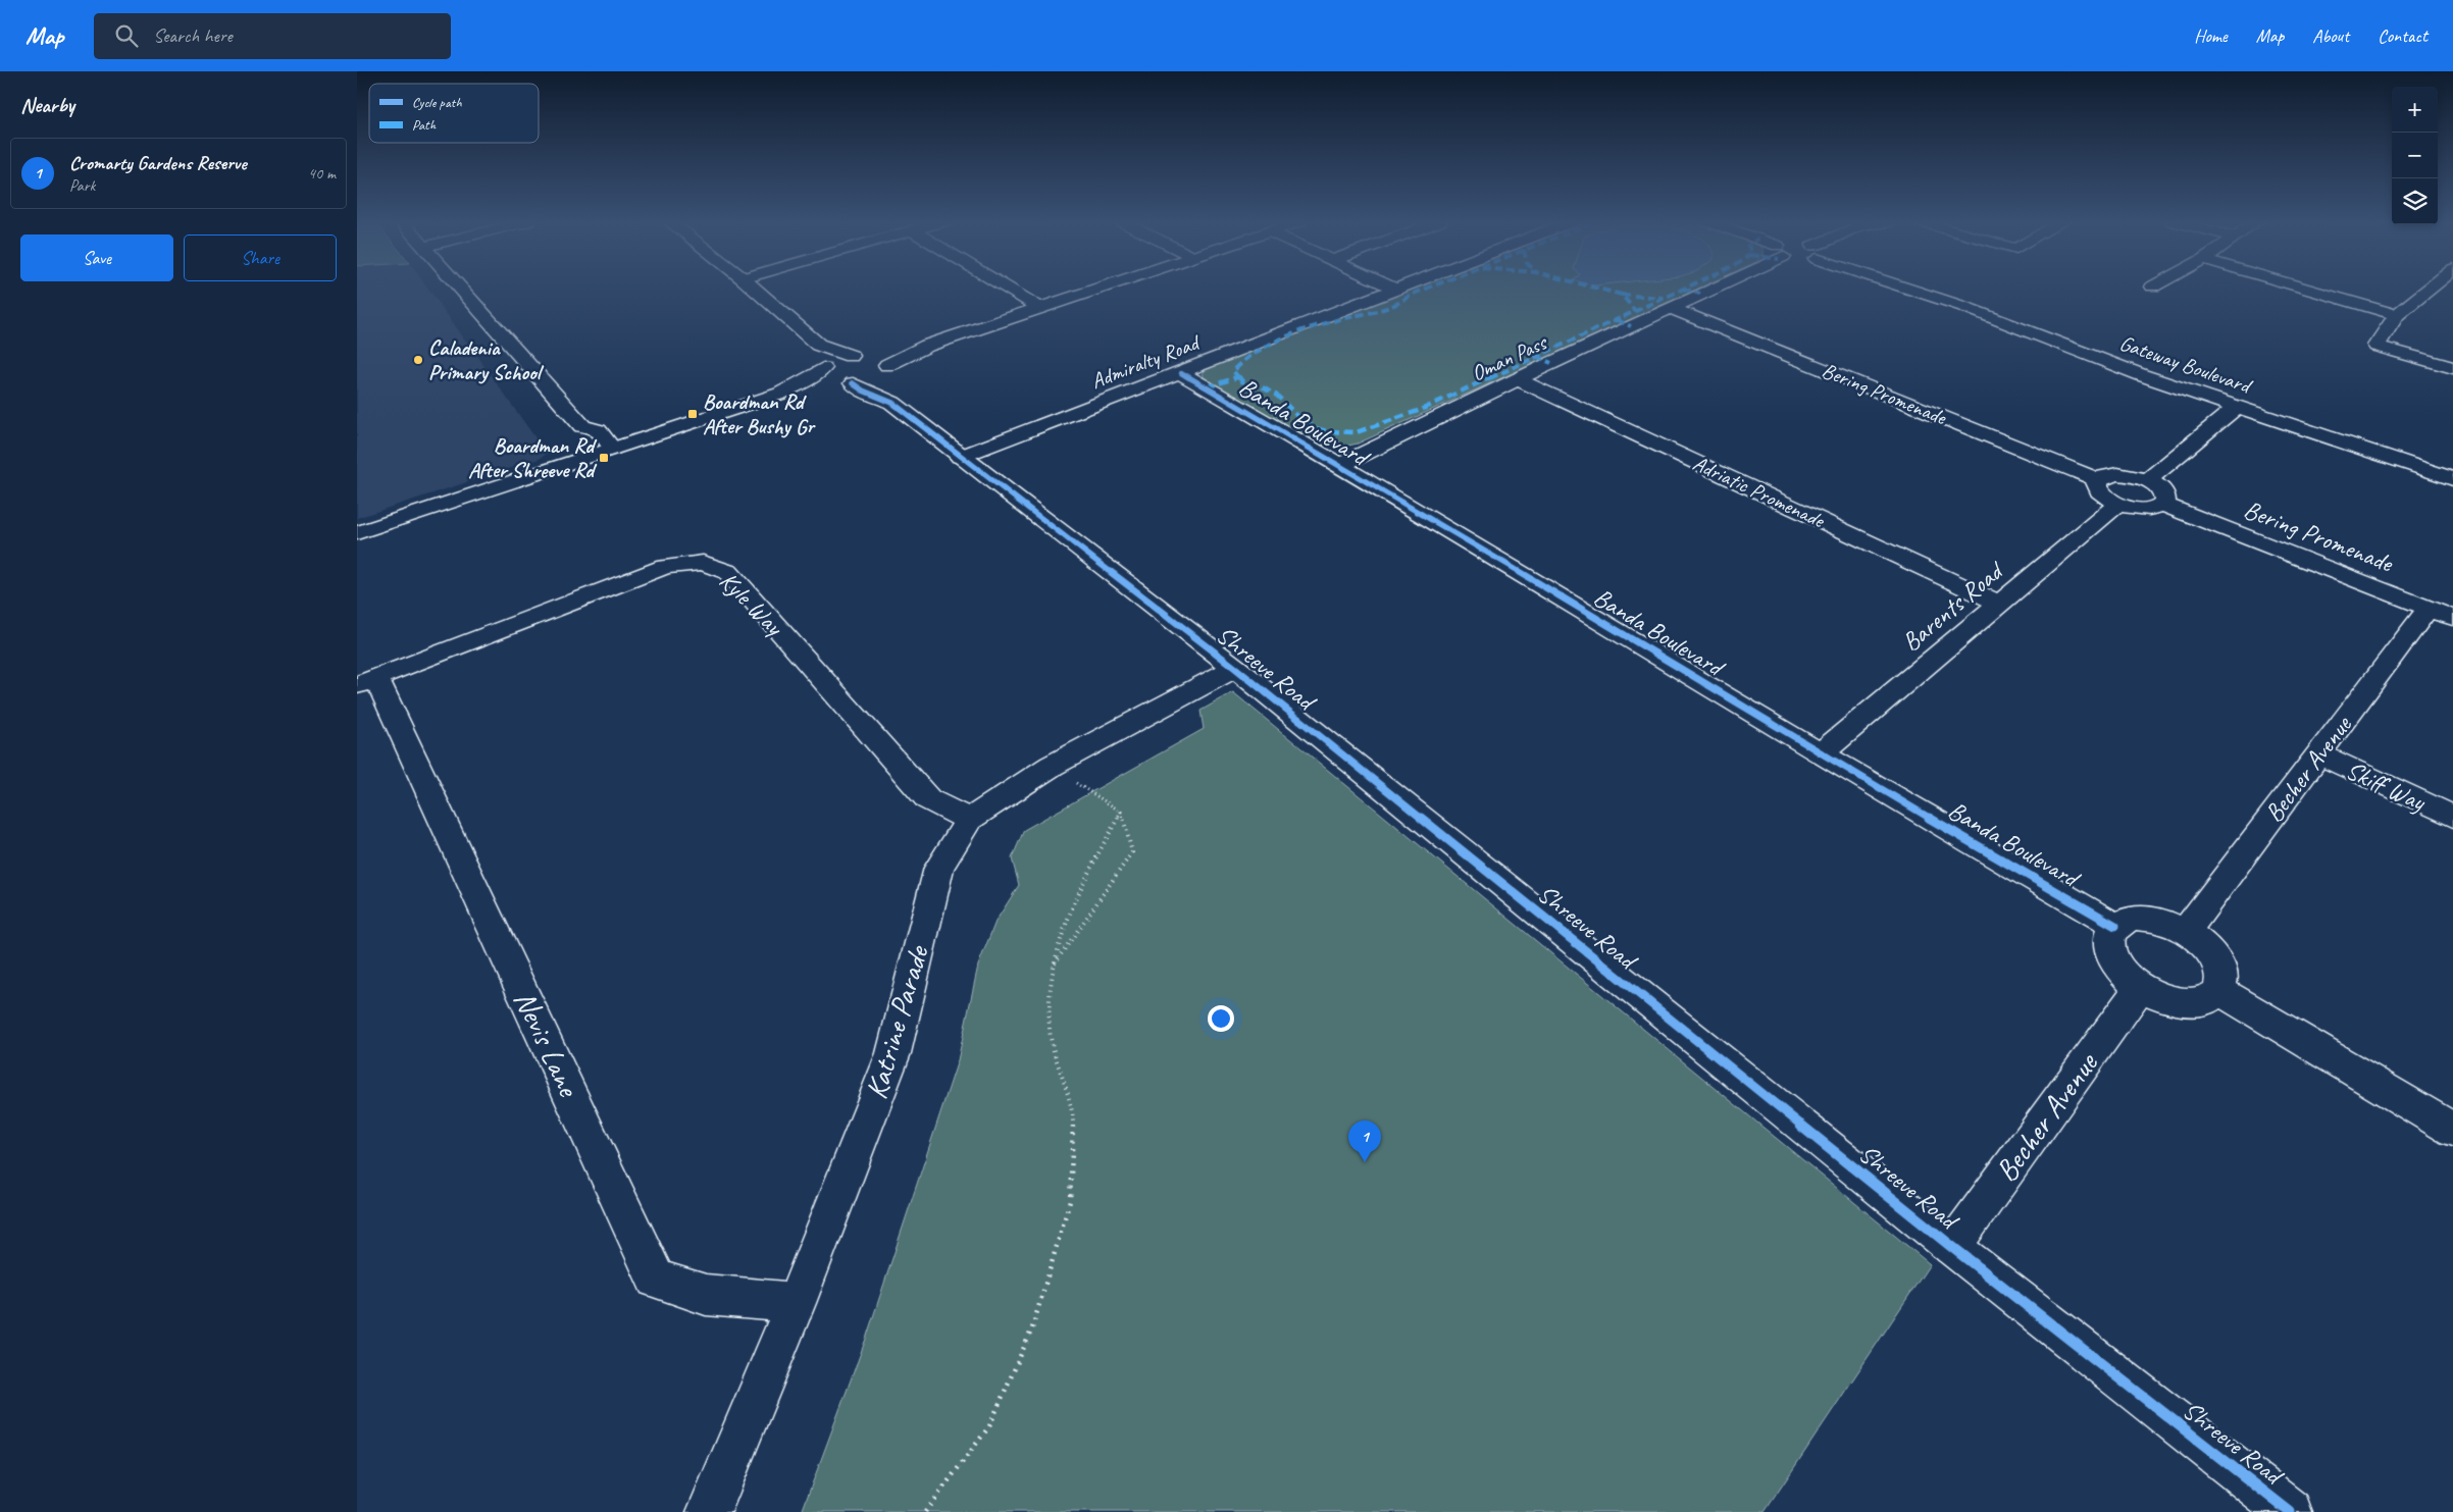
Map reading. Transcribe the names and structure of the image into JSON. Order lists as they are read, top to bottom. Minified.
{"streets":{"street":["Oman Pass","Admiralty Road","Gateway Boulevard","Bering Promenade","Banda Boulevard","Adriatic Promenade","Kyle Way","Barents Road","Shreeve Road","Becher Avenue","Skiff Way","Katrine Parade","Nevis Lane"]},"crossings":[["Oman Pass","Bering Promenade"],["Oman Pass","Banda Boulevard"],["Oman Pass","Adriatic Promenade"],["Admiralty Road","Banda Boulevard"],["Admiralty Road","Shreeve Road"],["Bering Promenade","Becher Avenue"],["Banda Boulevard","Barents Road"],["Banda Boulevard","Becher Avenue"],["Adriatic Promenade","Barents Road"],["Kyle Way","Katrine Parade"],["Kyle Way","Nevis Lane"],["Shreeve Road","Becher Avenue"],["Shreeve Road","Katrine Parade"],["Becher Avenue","Skiff Way"],["Katrine Parade","Nevis Lane"]],"places":{"other":["Caladenia Primary School"],"transit":["Boardman Rd After Bushy Gr","Boardman Rd After Shreeve Rd"]},"legend":["Cycle path","Path"],"page":{"header":"Map","search":"Search here","nav":["Home","Map","About","Contact"],"heading":"Nearby","map_buttons":["+","−"],"list":[{"mark":"1","name":"Cromarty Gardens Reserve","note":"Park","value":"40 m"}],"buttons":["Save","Share"],"pins":"1"}}
